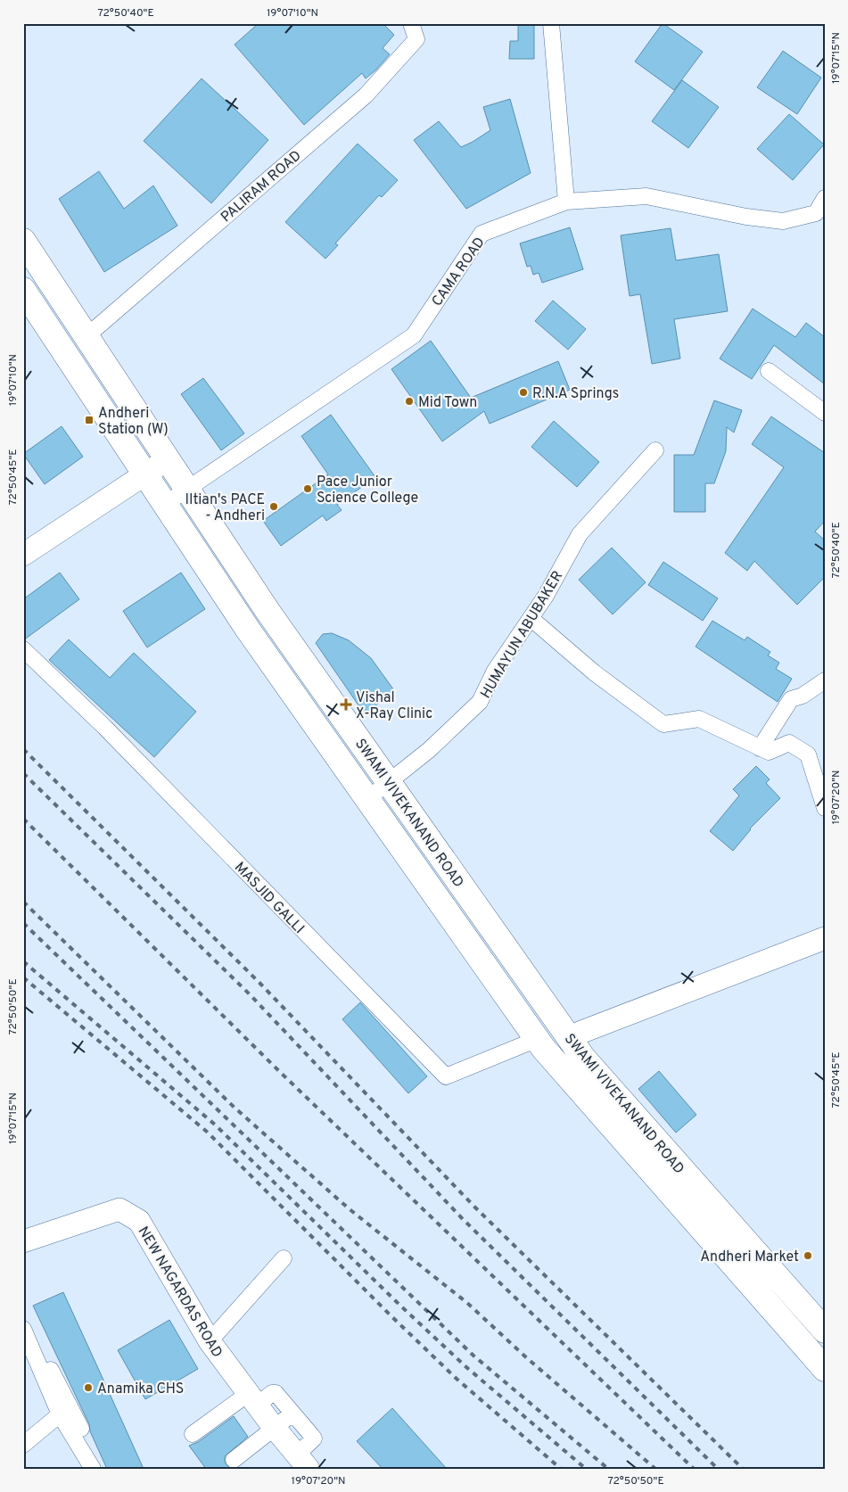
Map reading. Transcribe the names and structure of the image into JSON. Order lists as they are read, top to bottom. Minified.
{"streets":{"main road":["SWAMI VIVEKANAND ROAD","NEW NAGARDAS ROAD"],"street":["PALIRAM ROAD","CAMA ROAD","HUMAYUN ABUBAKER","MASJID GALLI"]},"crossings":[["PALIRAM ROAD","SWAMI VIVEKANAND ROAD"],["CAMA ROAD","SWAMI VIVEKANAND ROAD"],["HUMAYUN ABUBAKER","SWAMI VIVEKANAND ROAD"],["SWAMI VIVEKANAND ROAD","MASJID GALLI"]],"places":{"other":["R.N.A Springs","Mid Town","Pace Junior Science College","IItian's PACE - Andheri","Andheri Market","Anamika CHS"],"transit":["Andheri Station (W)"],"health":["Vishal X-Ray Clinic"]},"coordinates":["72°50'40\"E","19°07'10\"N","19°07'15\"N","72°50'45\"E","19°07'20\"N","72°50'50\"E"]}
